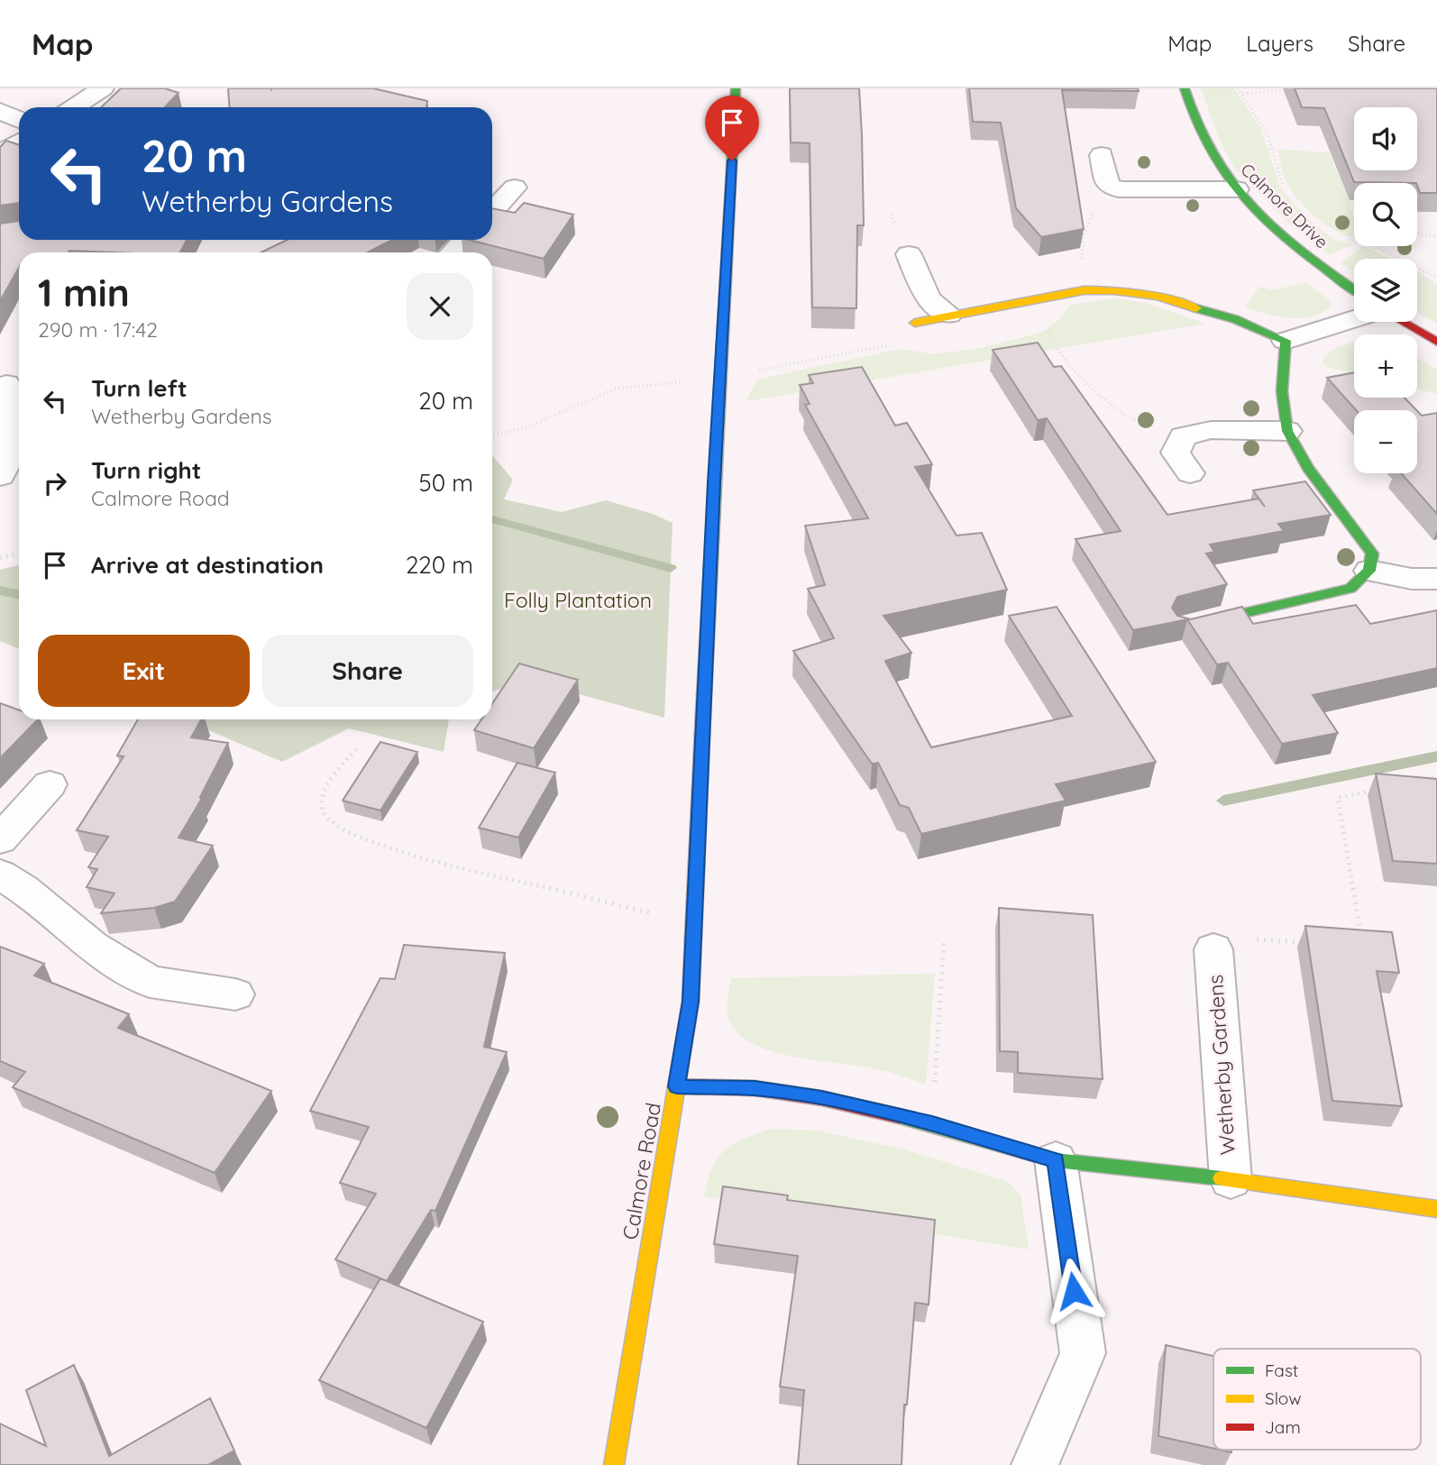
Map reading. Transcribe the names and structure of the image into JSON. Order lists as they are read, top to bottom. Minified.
{"streets":{"street":["Calmore Drive","Wetherby Gardens","Calmore Road"]},"crossings":[["Wetherby Gardens","Calmore Road"]],"parks":["Folly Plantation"],"legend":["Fast","Slow","Jam"],"page":{"header":"Map","nav":["Map","Layers","Share"],"map_buttons":["+","−"],"turn":["20 m","Wetherby Gardens"],"heading":["1 min","290 m · 17:42"],"list":[{"name":"Turn left","note":"Wetherby Gardens","value":"20 m"},{"name":"Turn right","note":"Calmore Road","value":"50 m"},{"name":"Arrive at destination","value":"220 m"}],"buttons":["Exit","Share"]}}
